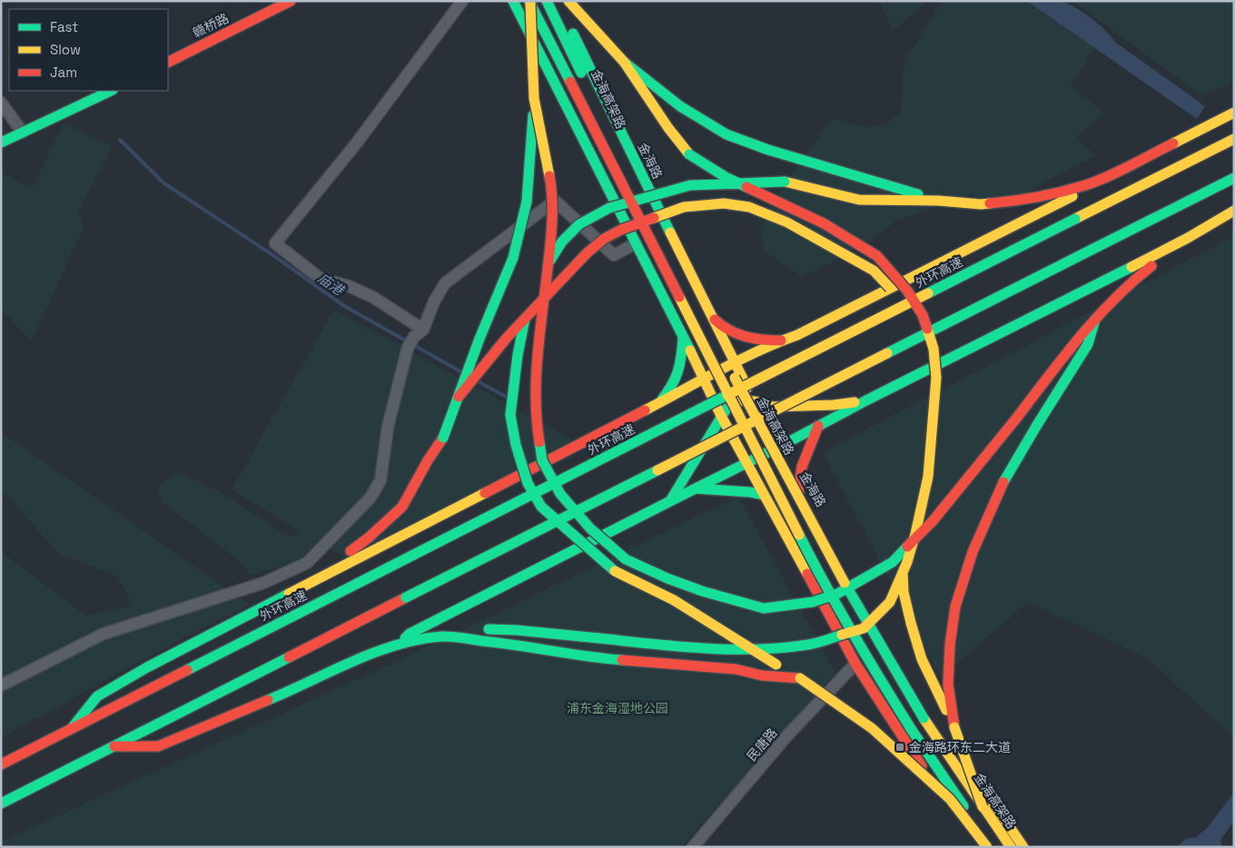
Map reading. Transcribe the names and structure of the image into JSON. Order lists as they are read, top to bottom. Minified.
{"streets":{"main road":["赣桥路","金海高架路","金海路","外环高速"],"street":["民唐路"]},"water":["庙港"],"parks":["浦东金海湿地公园"],"places":{"transit":["金海路环东二大道"]},"legend":["Fast","Slow","Jam"]}
